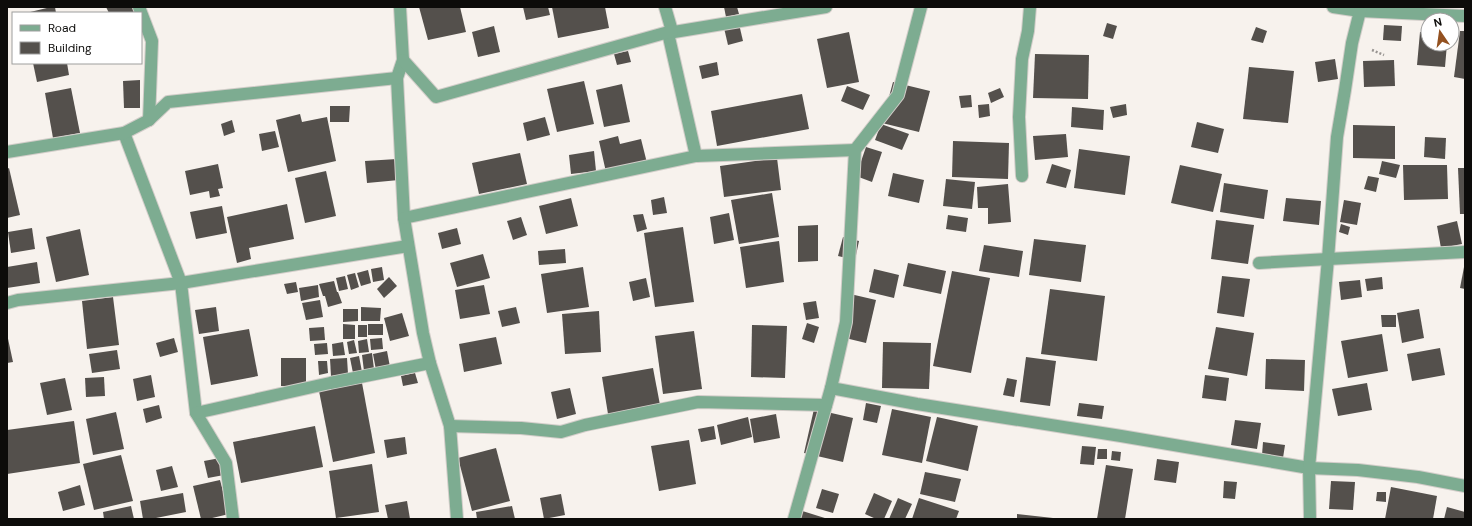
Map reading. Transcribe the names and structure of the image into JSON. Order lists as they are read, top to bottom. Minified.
{"legend":["Road","Building"],"north":"top"}
